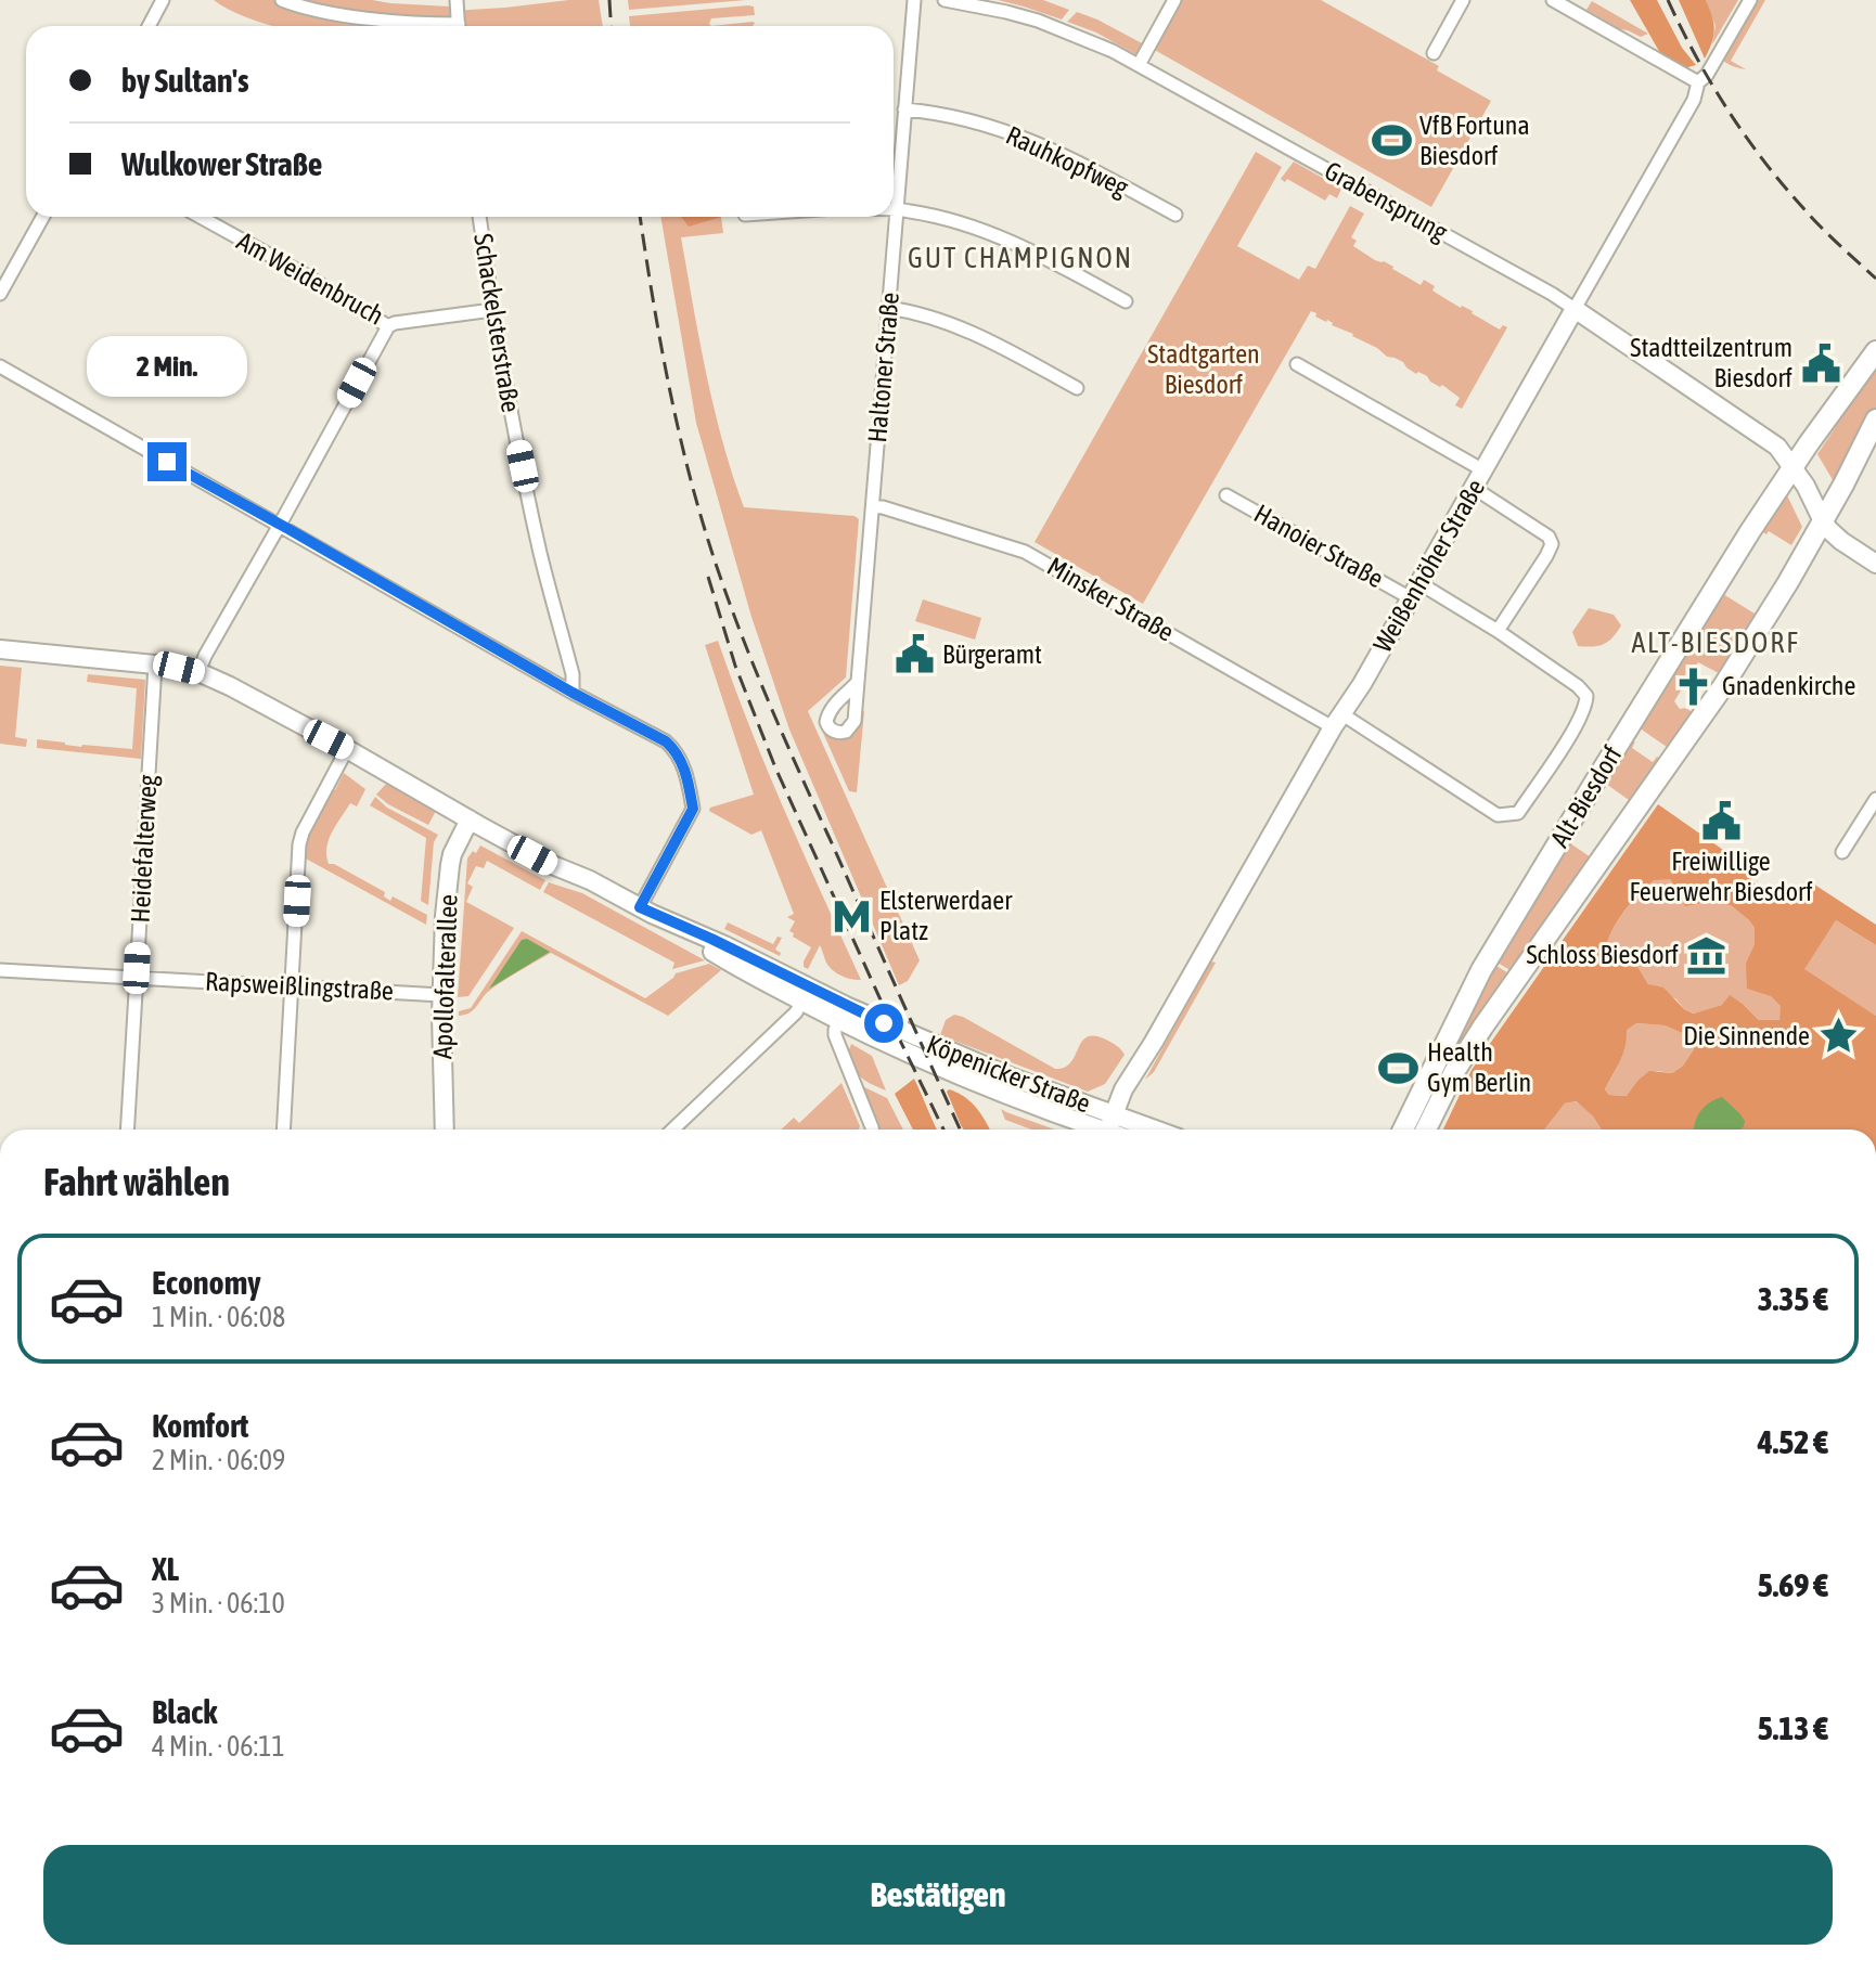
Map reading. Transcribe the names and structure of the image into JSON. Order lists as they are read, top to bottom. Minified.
{"streets":{"main road":["Alt-Biesdorf"],"street":["Rauhkopfweg","Grabensprung","Am Weidenbruch","Schackelsterstraße","Haltoner Straße","Hanoier Straße","Weißenhöher Straße","Minsker Straße","Heidefalterweg","Apollofalterallee","Rapsweißlingstraße","Köpenicker Straße"]},"crossings":[["Rauhkopfweg","Haltoner Straße"],["Grabensprung","Weißenhöher Straße"],["Grabensprung","Alt-Biesdorf"],["Am Weidenbruch","Schackelsterstraße"],["Haltoner Straße","Minsker Straße"],["Hanoier Straße","Weißenhöher Straße"],["Hanoier Straße","Minsker Straße"],["Weißenhöher Straße","Minsker Straße"],["Weißenhöher Straße","Köpenicker Straße"],["Heidefalterweg","Rapsweißlingstraße"],["Heidefalterweg","Köpenicker Straße"],["Apollofalterallee","Rapsweißlingstraße"],["Apollofalterallee","Köpenicker Straße"]],"districts":["GUT CHAMPIGNON","ALT-BIESDORF"],"parks":["Stadtgarten Biesdorf"],"places":{"sports":["VfB Fortuna Biesdorf","Health Gym Berlin"],"public building":["Stadtteilzentrum Biesdorf","Bürgeramt","Freiwillige Feuerwehr Biesdorf"],"church":["Gnadenkirche"],"metro station":["Elsterwerdaer Platz"],"museum":["Schloss Biesdorf"],"place":["Die Sinnende"]},"page":{"banner":["by Sultan's","Wulkower Straße"],"bubble":"2 Min.","heading":"Fahrt wählen","list":[{"name":"Economy","note":"1 Min. · 06:08","value":"3.35 €"},{"name":"Komfort","note":"2 Min. · 06:09","value":"4.52 €"},{"name":"XL","note":"3 Min. · 06:10","value":"5.69 €"},{"name":"Black","note":"4 Min. · 06:11","value":"5.13 €"}],"buttons":"Bestätigen"}}
